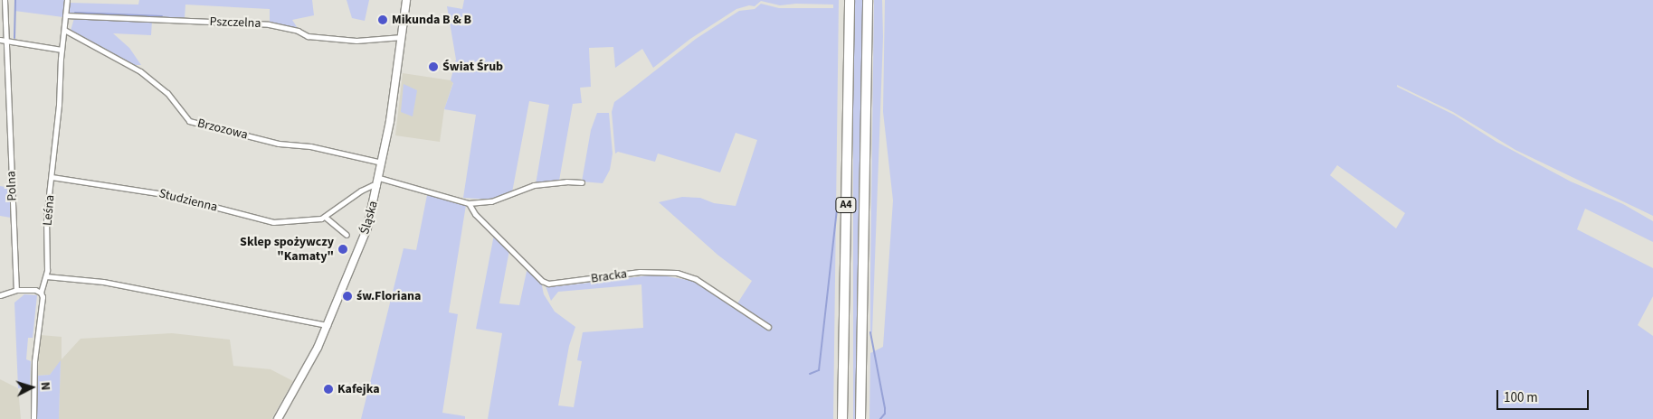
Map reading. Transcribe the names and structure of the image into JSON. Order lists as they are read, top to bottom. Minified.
{"streets":{"highway":["A4"],"main road":["Śląska"],"street":["Pszczelna","Brzozowa","Polna","Studzienna","Leśna","Bracka"]},"crossings":[["Pszczelna","Leśna"],["Pszczelna","Śląska"],["Brzozowa","Leśna"],["Brzozowa","Śląska"],["Studzienna","Leśna"],["Studzienna","Śląska"]],"places":["Mikunda B & B","Świat Śrub","Sklep spożywczy \"Kamaty\"","św.Floriana","Kafejka"],"scale_bar":"100 m","north":"right"}
